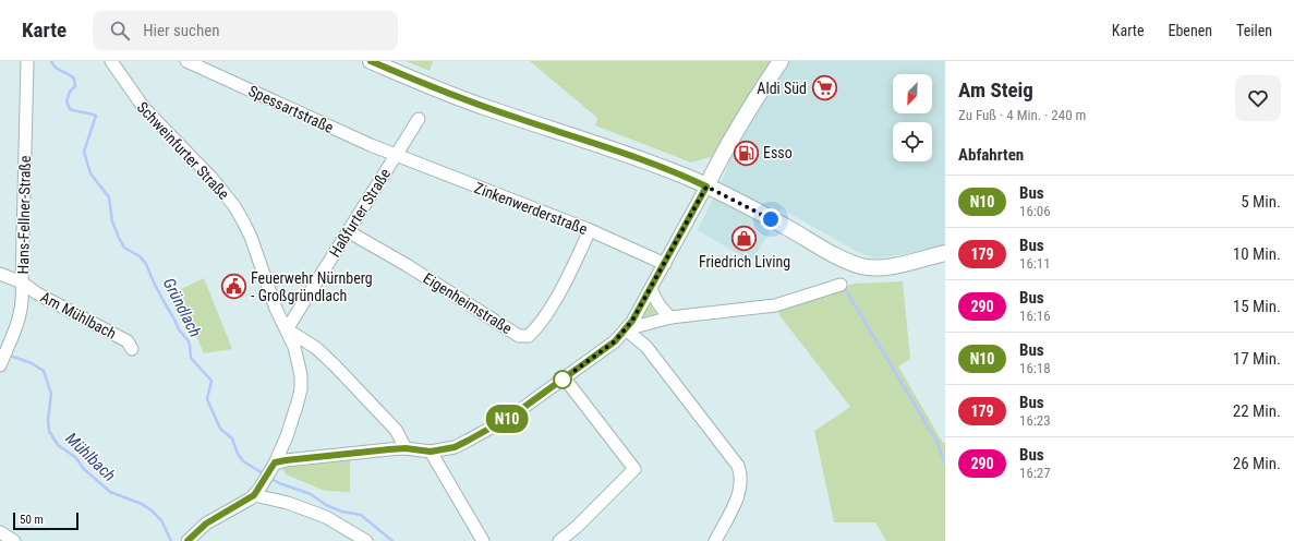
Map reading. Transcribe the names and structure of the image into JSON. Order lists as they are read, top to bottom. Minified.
{"streets":{"street":["Spessartstraße","Schweinfurter Straße","Zinkenwerderstraße","Haßfurter Straße","Hans-Fellner-Straße","Eigenheimstraße","Am Mühlbach"]},"crossings":[["Spessartstraße","Zinkenwerderstraße"],["Spessartstraße","Haßfurter Straße"],["Schweinfurter Straße","Haßfurter Straße"],["Zinkenwerderstraße","Haßfurter Straße"],["Zinkenwerderstraße","Eigenheimstraße"],["Haßfurter Straße","Eigenheimstraße"],["Hans-Fellner-Straße","Am Mühlbach"]],"water":["Gründlach","Mühlbach"],"places":{"supermarket":["Aldi Süd"],"fuel station":["Esso"],"shop":["Friedrich Living"],"public building":["Feuerwehr Nürnberg - Großgründlach"]},"lines":["bus line N10"],"scale_bar":"50 m","north":"bottom left","page":{"header":"Karte","search":"Hier suchen","nav":["Karte","Ebenen","Teilen"],"on_map":"N10","heading":[["Am Steig","Zu Fuß · 4 Min. · 240 m"],"Abfahrten"],"list":[{"mark":"N10","name":"Bus","note":"16:06","value":"5 Min."},{"mark":"179","name":"Bus","note":"16:11","value":"10 Min."},{"mark":"290","name":"Bus","note":"16:16","value":"15 Min."},{"mark":"N10","name":"Bus","note":"16:18","value":"17 Min."},{"mark":"179","name":"Bus","note":"16:23","value":"22 Min."},{"mark":"290","name":"Bus","note":"16:27","value":"26 Min."}],"scale":"50 m"}}
